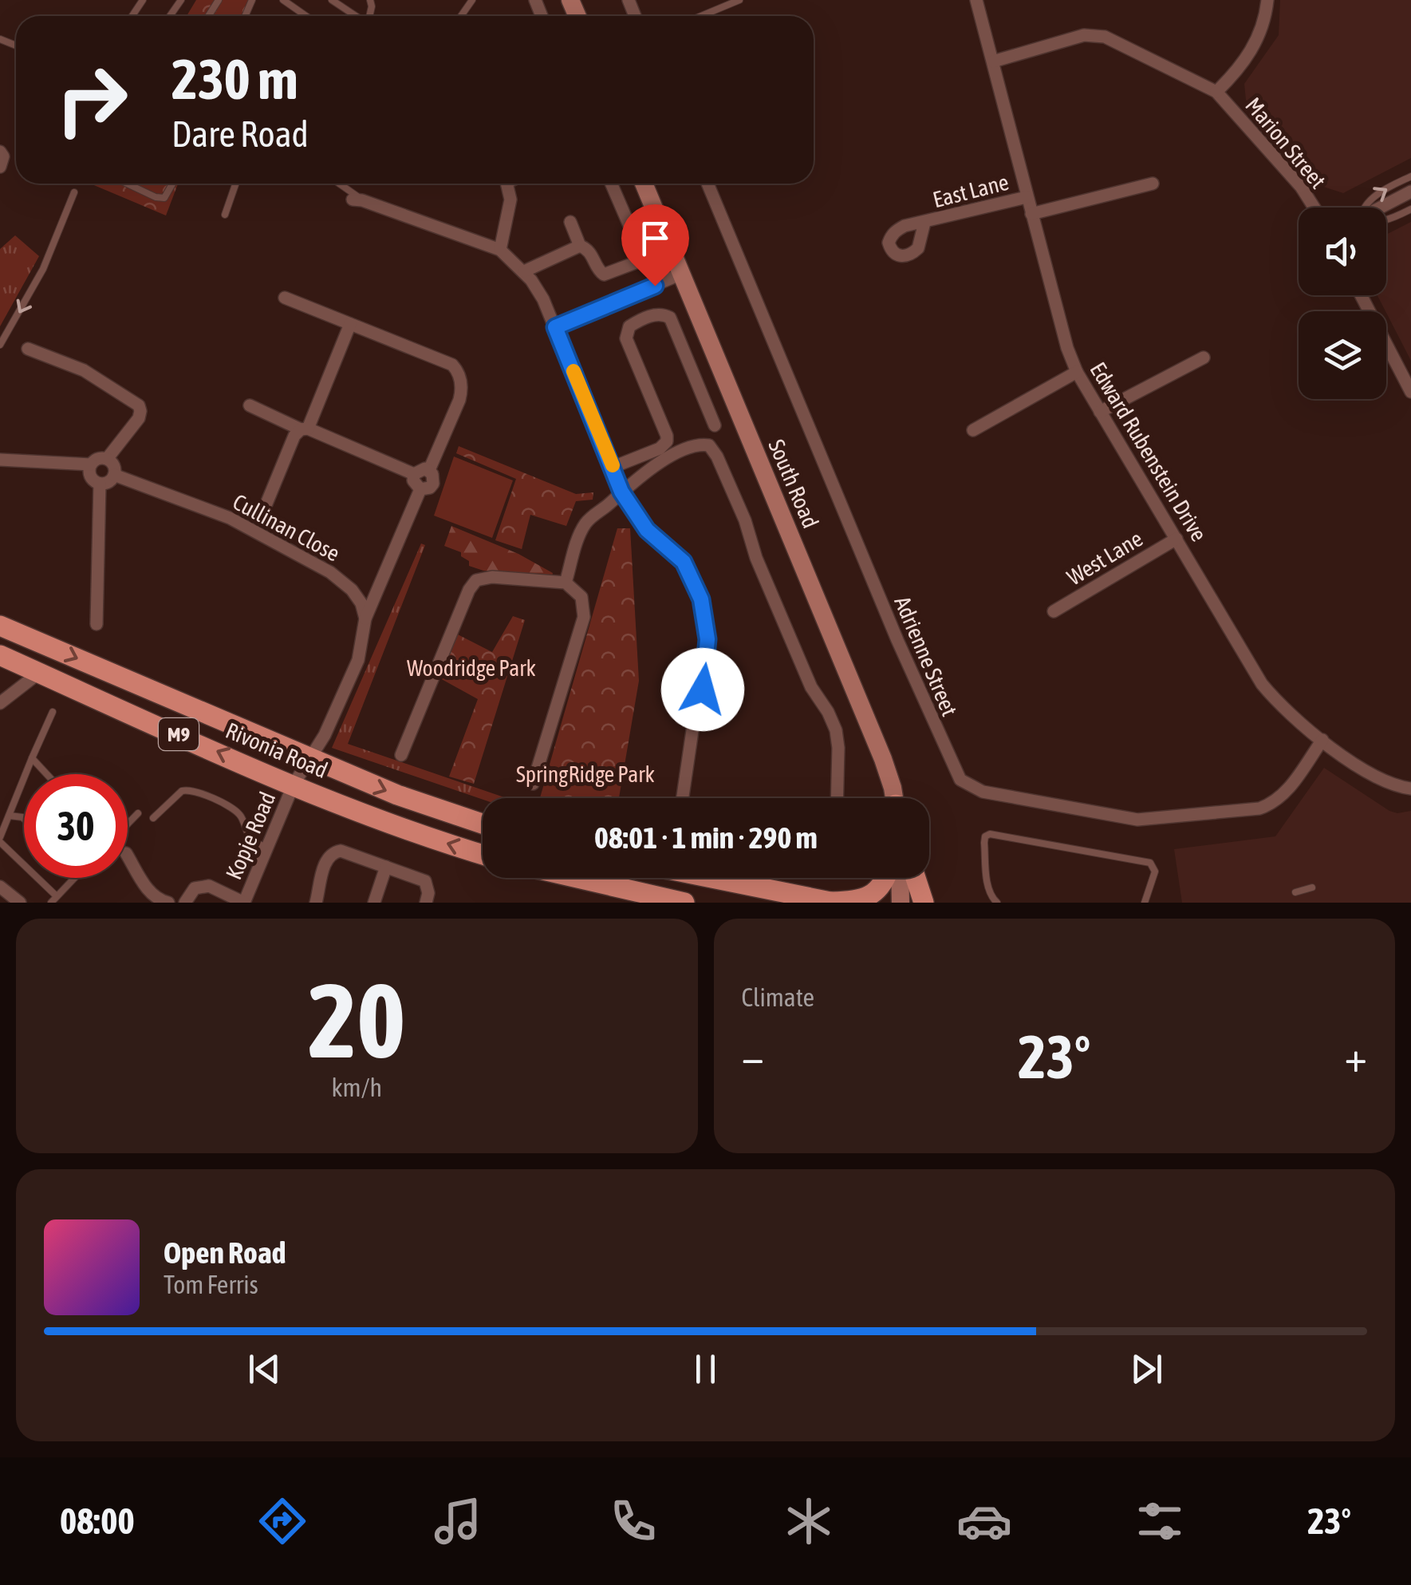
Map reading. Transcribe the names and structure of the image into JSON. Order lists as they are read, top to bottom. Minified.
{"streets":{"main road":["M9","Rivonia Road"],"street":["Marion Street","East Lane","Edward Rubenstein Drive","South Road","Cullinan Close","West Lane","Adrienne Street","Kopje Road"]},"crossings":[["East Lane","Edward Rubenstein Drive"],["Edward Rubenstein Drive","West Lane"],["Edward Rubenstein Drive","Adrienne Street"],["Rivonia Road","Kopje Road"]],"parks":["Woodridge Park","SpringRidge Park"],"page":{"turn":["230 m","Dare Road"],"limit":"30","trip":"08:01 · 1 min · 290 m","tile":[["20","km/h"],"Climate"],"heat":["−","23°","+"],"song":["Open Road","Tom Ferris"],"tabs":["08:00","23°"]}}
